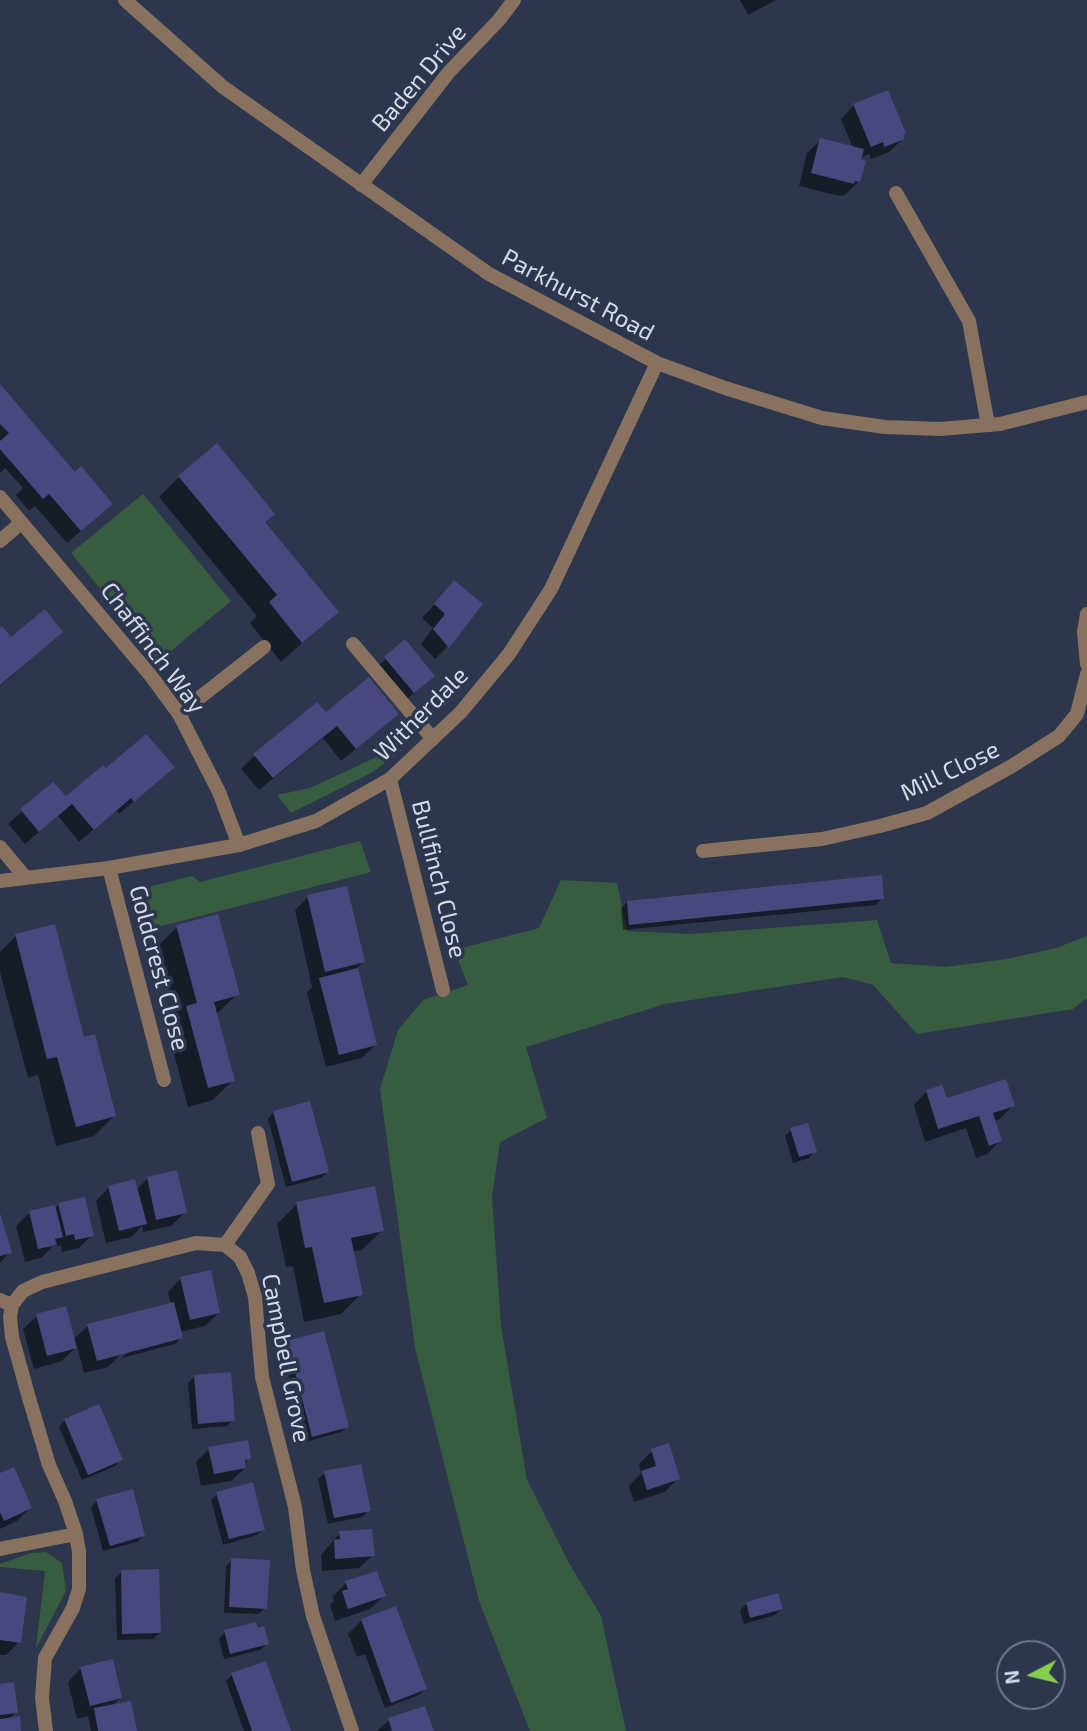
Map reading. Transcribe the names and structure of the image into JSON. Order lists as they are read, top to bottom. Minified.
{"streets":{"street":["Baden Drive","Parkhurst Road","Chaffinch Way","Witherdale","Mill Close","Bullfinch Close","Goldcrest Close","Campbell Grove"]},"crossings":[["Baden Drive","Parkhurst Road"],["Parkhurst Road","Witherdale"],["Chaffinch Way","Witherdale"],["Witherdale","Bullfinch Close"],["Witherdale","Goldcrest Close"]],"north":"left"}
